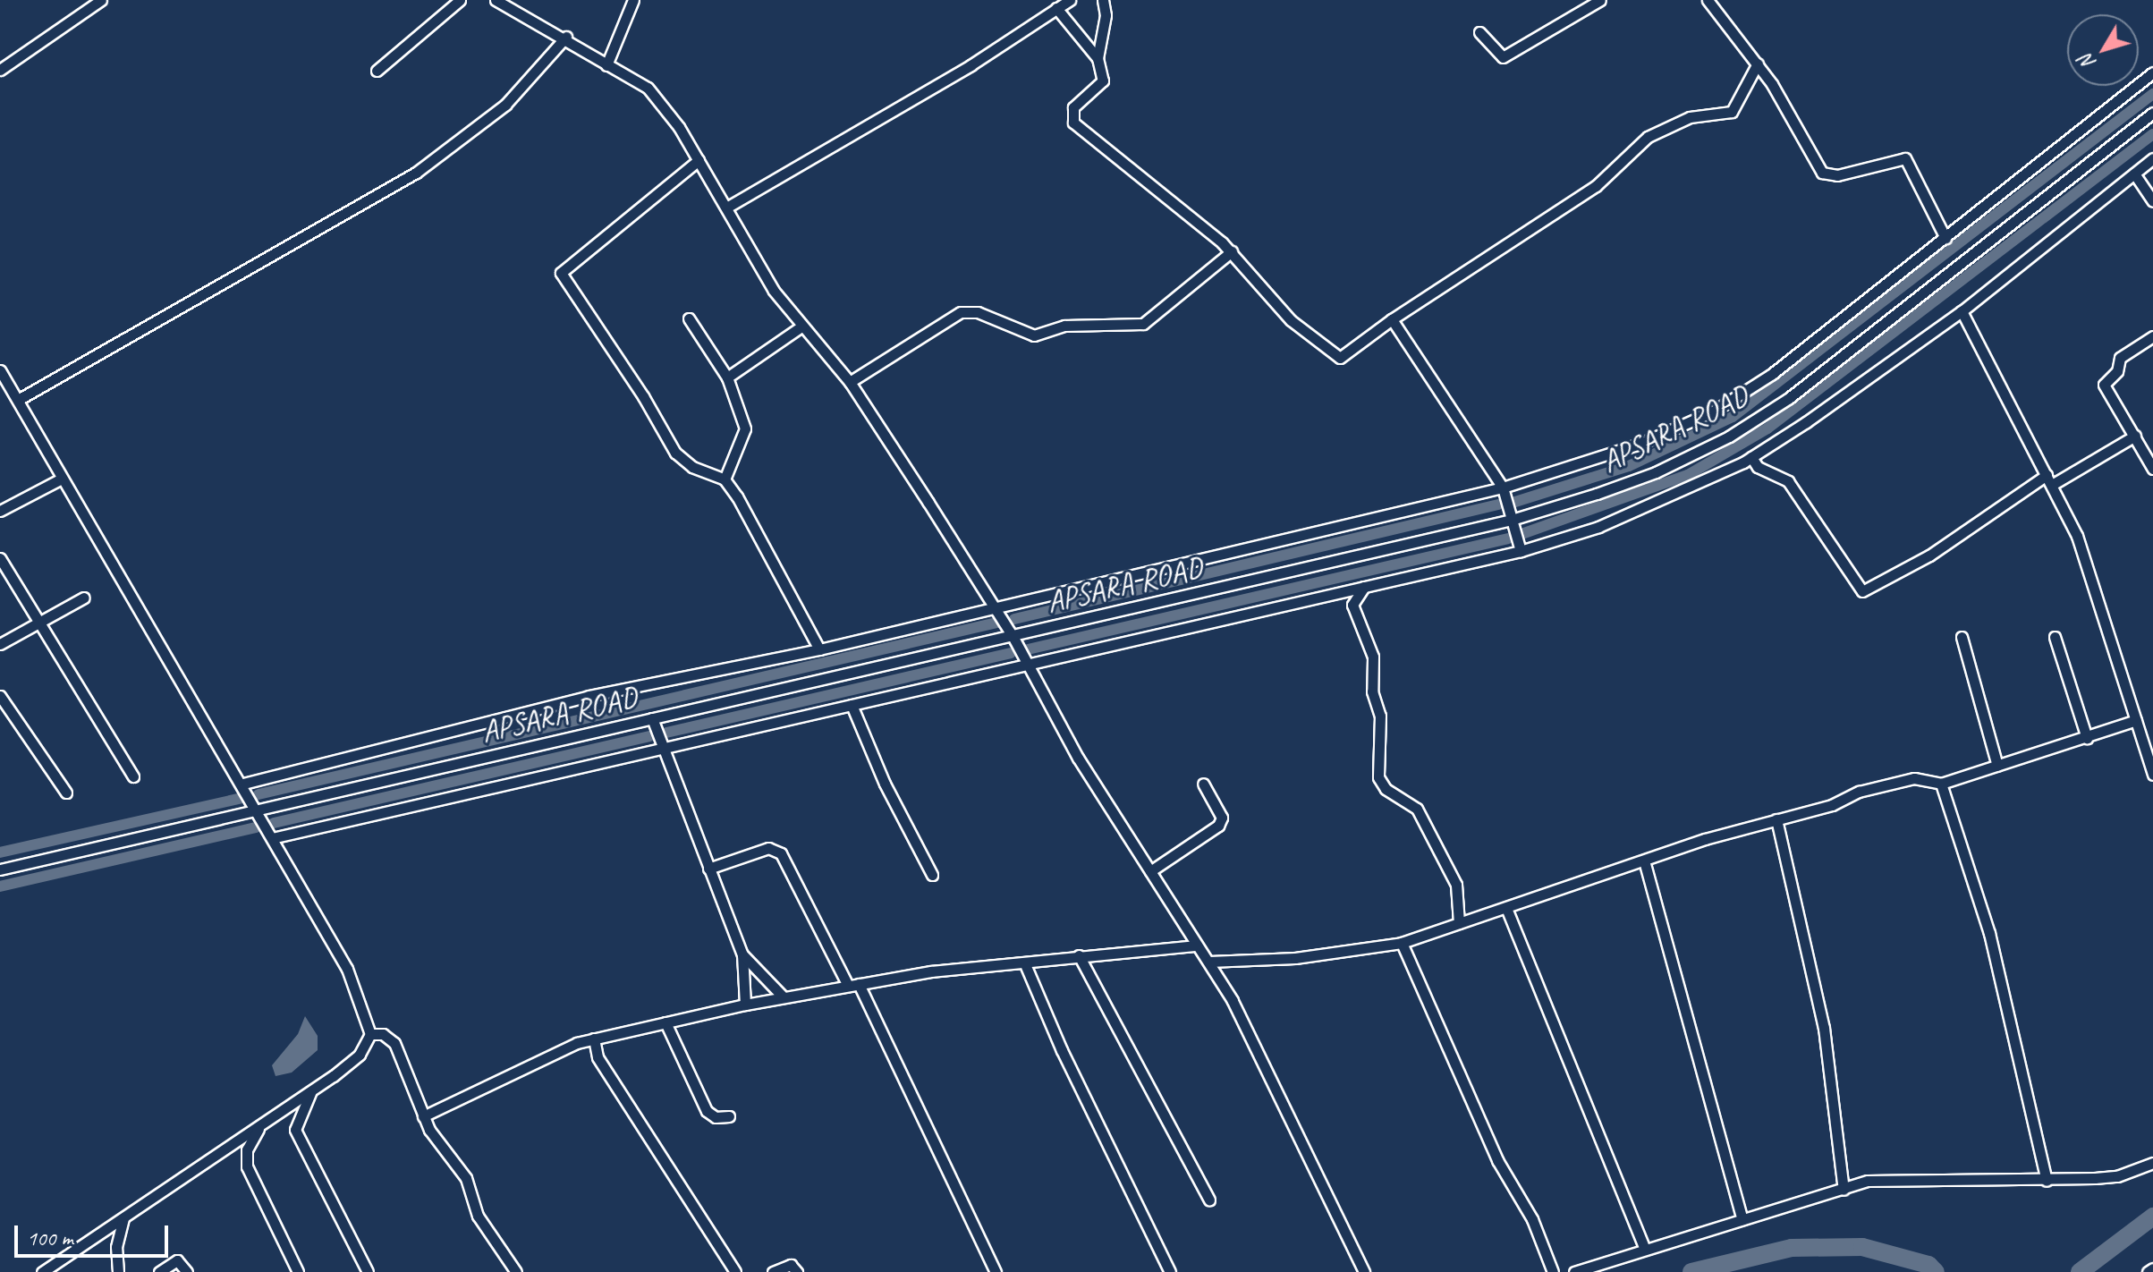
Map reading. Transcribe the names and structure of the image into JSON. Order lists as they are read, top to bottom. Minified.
{"streets":{"street":["APSARA ROAD"]},"scale_bar":"100 m","north":"bottom left"}
